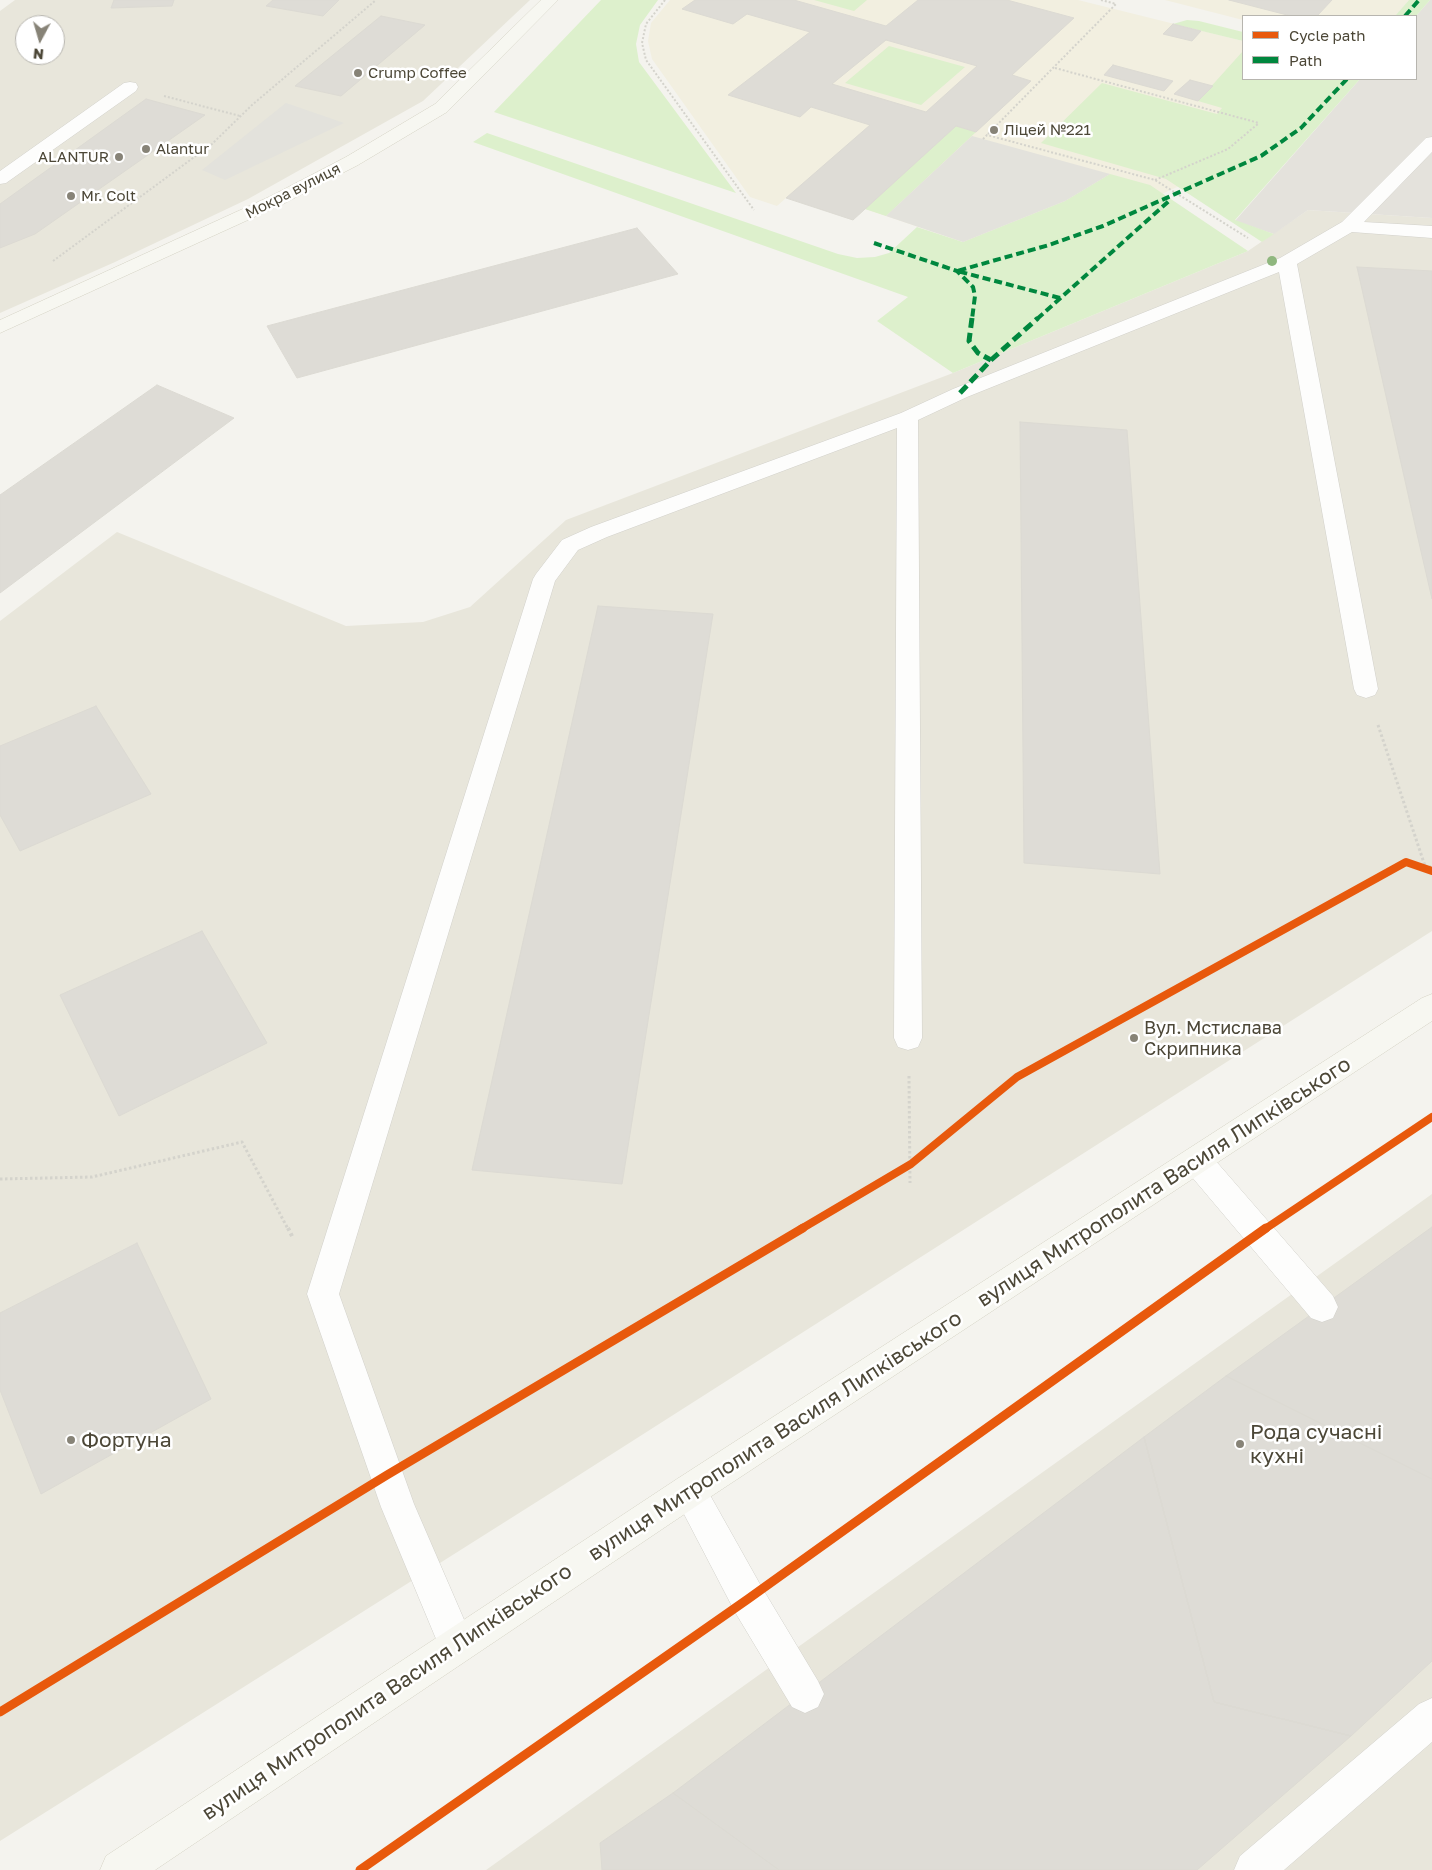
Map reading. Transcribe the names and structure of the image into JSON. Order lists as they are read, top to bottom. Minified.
{"streets":{"main road":["Мокра вулиця","вулиця Митрополита Василя Липківського"]},"places":["Crump Coffee","Ліцей №221","Alantur","ALANTUR","Mr. Colt","Вул. Мстислава Скрипника","Фортуна","Рода сучасні кухні"],"legend":["Cycle path","Path"],"north":"bottom"}
